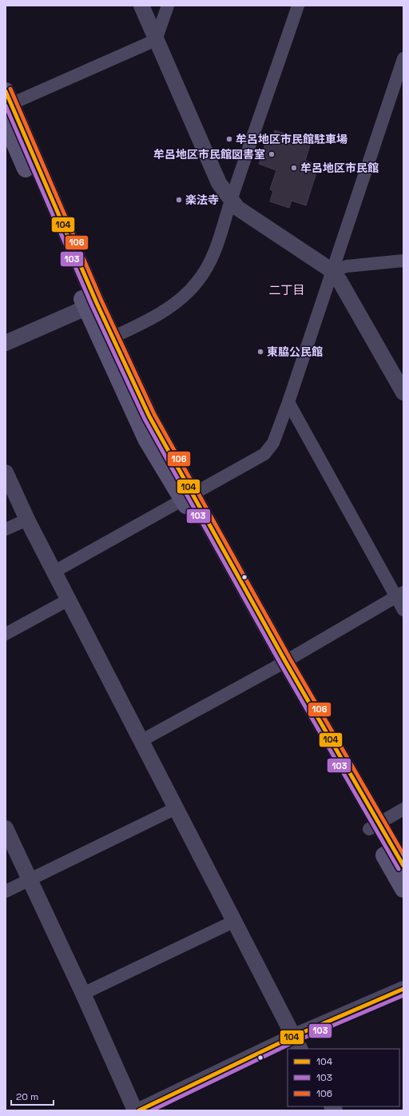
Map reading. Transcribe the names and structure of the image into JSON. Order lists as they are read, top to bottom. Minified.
{"districts":["二丁目"],"places":["牟呂地区市民館駐車場","牟呂地区市民館図書室","牟呂地区市民館","楽法寺","東脇公民館"],"lines":["transit line 106","transit line 104","transit line 103"],"legend":["104","103","106"],"scale_bar":"20 m"}
